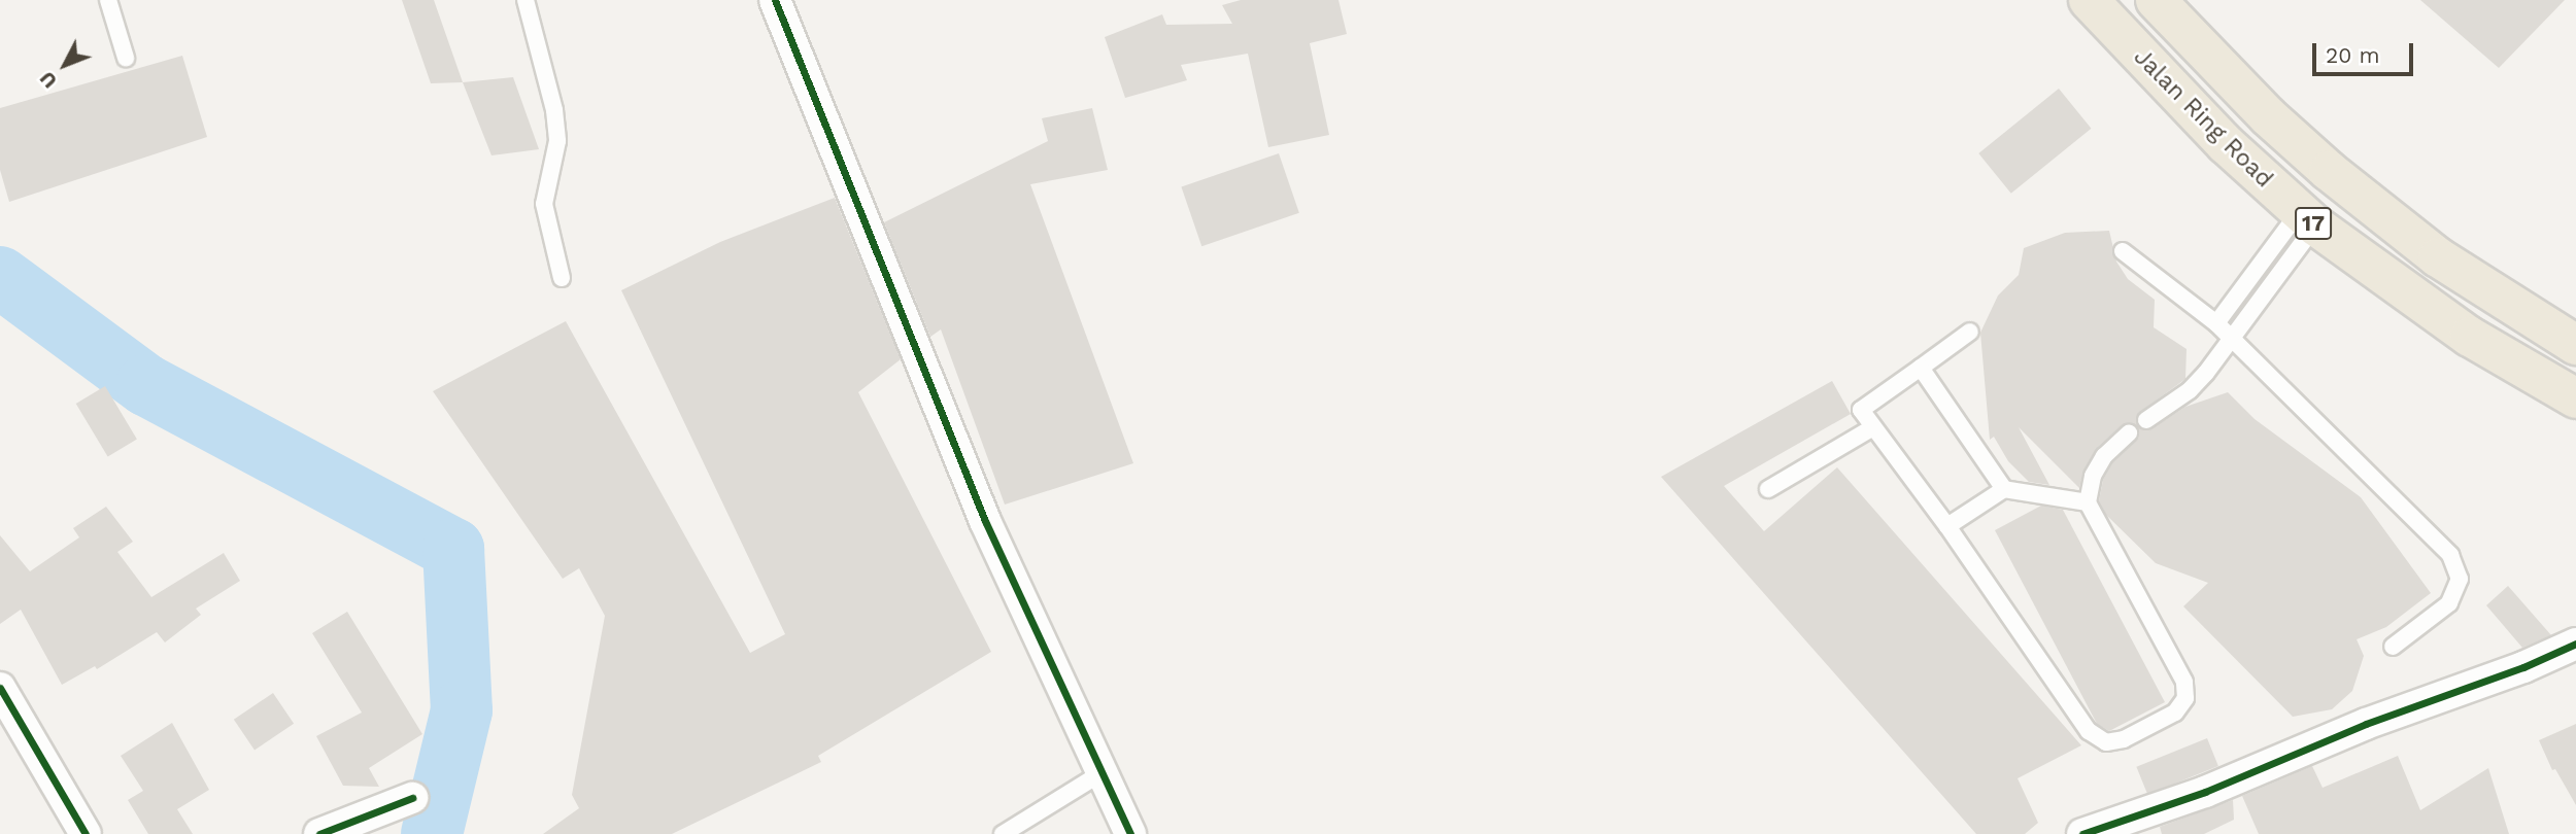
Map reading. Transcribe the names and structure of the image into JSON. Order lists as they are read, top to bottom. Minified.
{"streets":{"highway":["Jalan Ring Road","17"]},"scale_bar":"20 m","north":"bottom left"}
